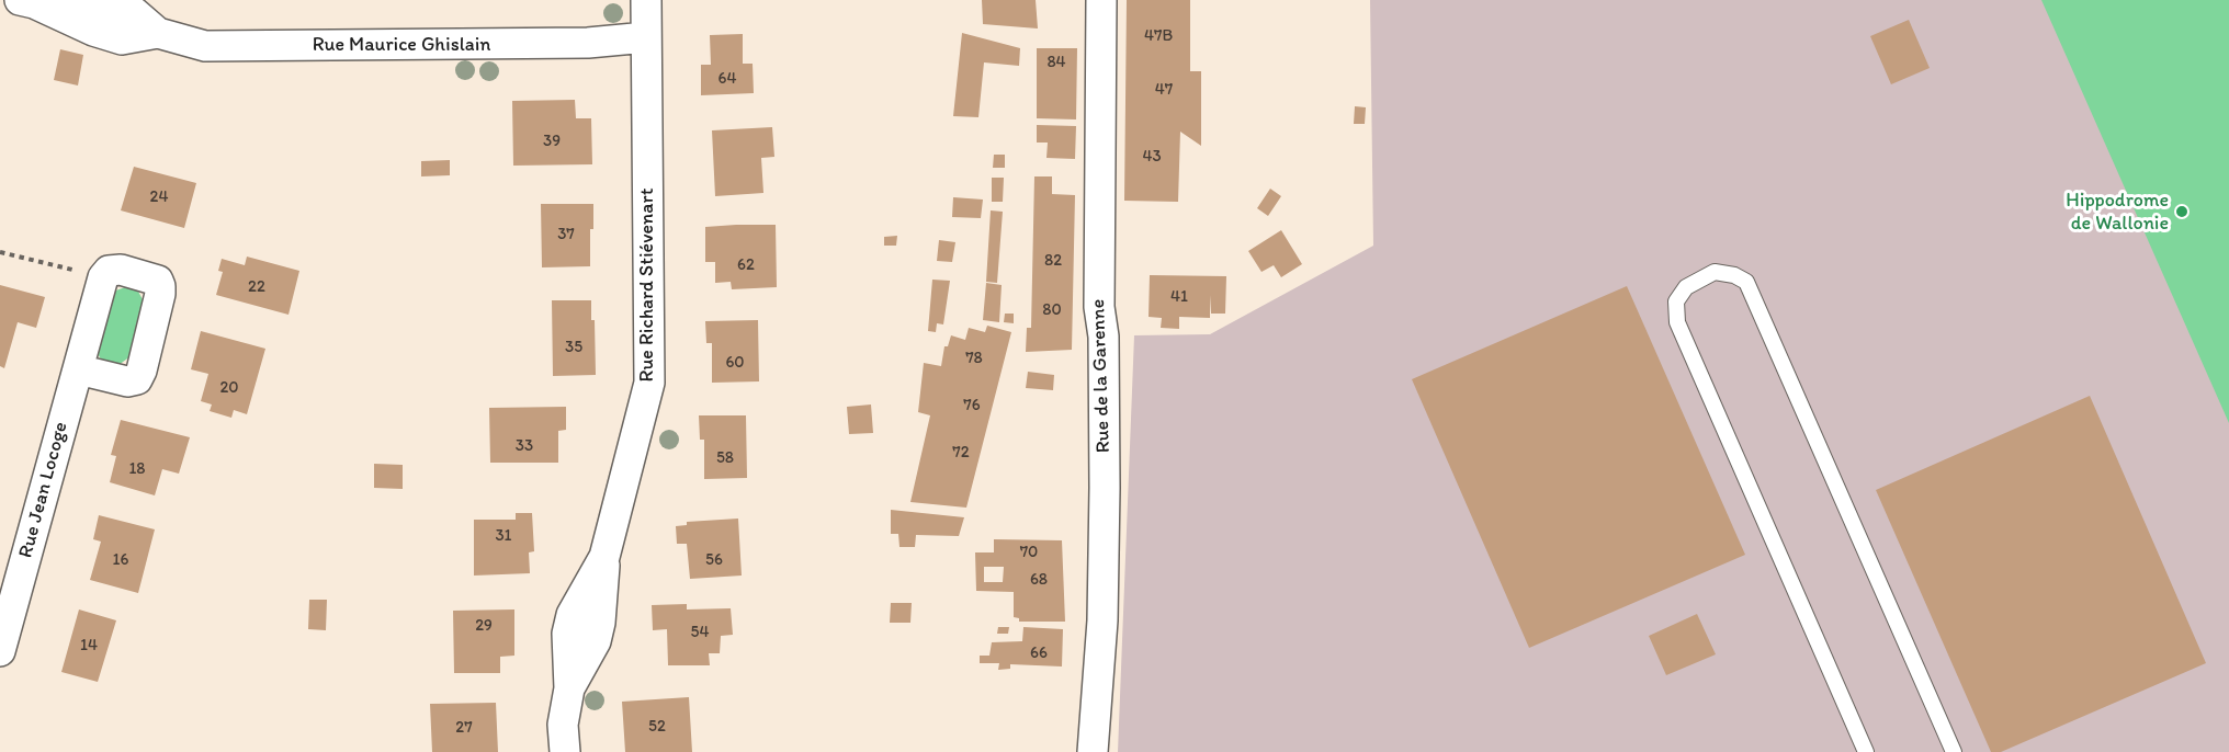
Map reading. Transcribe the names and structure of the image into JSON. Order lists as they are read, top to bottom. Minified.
{"streets":{"street":["Rue Maurice Ghislain","Rue Richard Stiévenart","Rue de la Garenne","Rue Jean Locoge"]},"crossings":[["Rue Maurice Ghislain","Rue Richard Stiévenart"]],"places":["Hippodrome de Wallonie"],"house_numbers":["47B","84","64","47","39","43","24","37","82","62","22","41","80","35","78","60","20","76","33","72","58","18","31","70","16","56","68","29","54","14","66","52","27"]}
